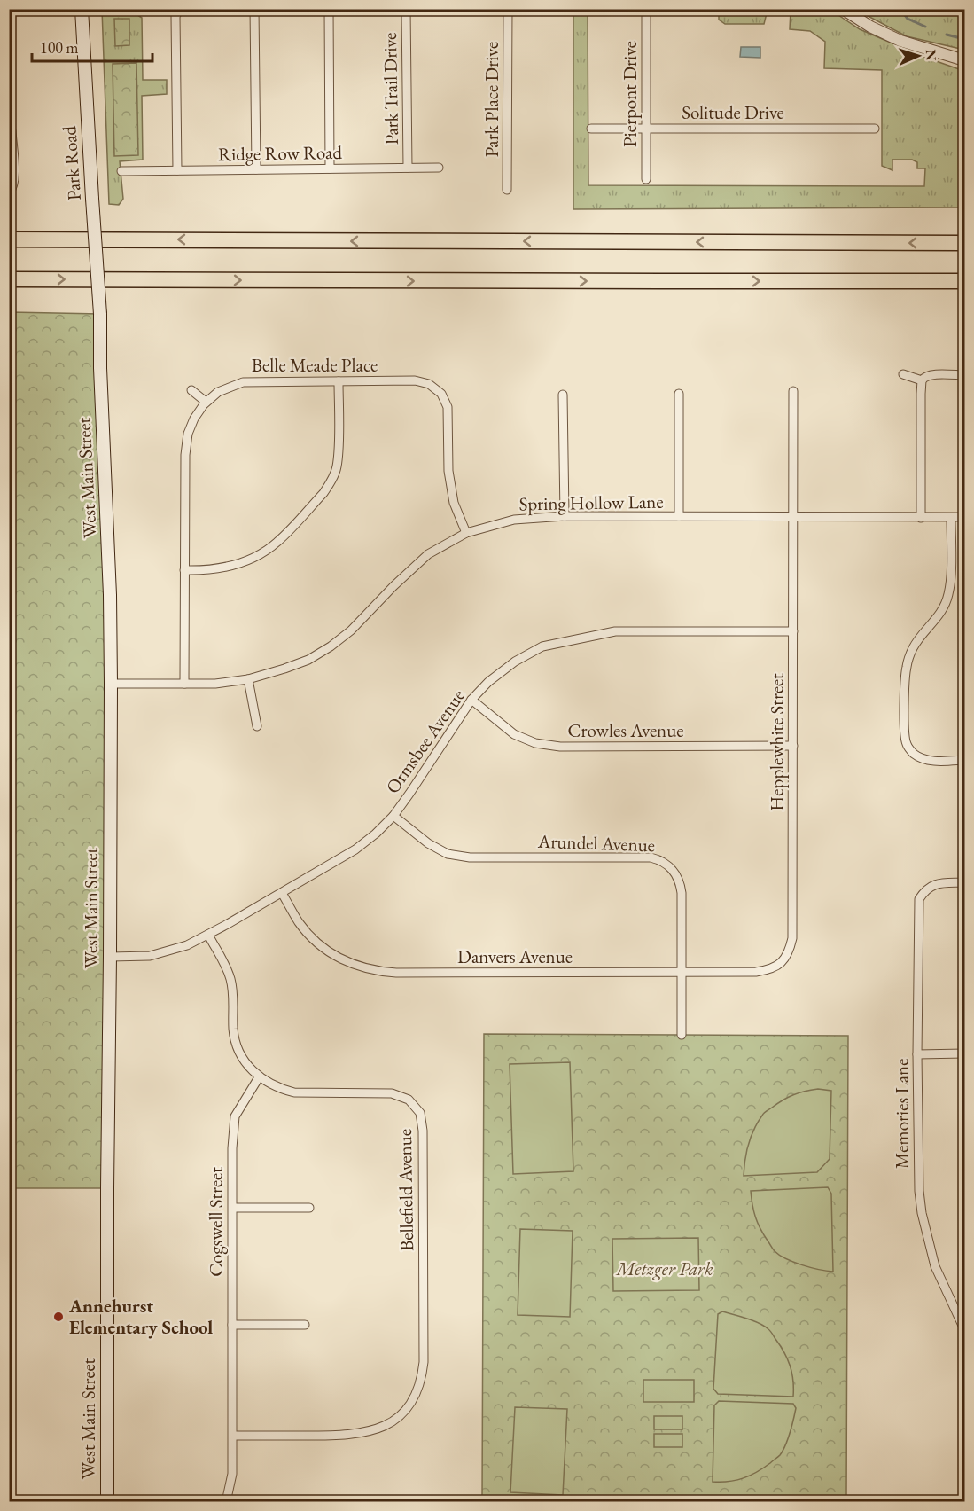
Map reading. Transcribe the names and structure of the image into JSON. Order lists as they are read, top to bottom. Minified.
{"streets":{"main road":["Park Road","West Main Street"],"street":["Park Trail Drive","Pierpont Drive","Park Place Drive","Solitude Drive","Ridge Row Road","Belle Meade Place","Spring Hollow Lane","Crowles Avenue","Ormsbee Avenue","Hepplewhite Street","Arundel Avenue","Danvers Avenue","Memories Lane","Bellefield Avenue","Cogswell Street"]},"crossings":[["Park Trail Drive","Ridge Row Road"],["Pierpont Drive","Solitude Drive"],["Park Road","West Main Street"],["Belle Meade Place","Spring Hollow Lane"],["West Main Street","Spring Hollow Lane"],["West Main Street","Ormsbee Avenue"],["Spring Hollow Lane","Hepplewhite Street"],["Crowles Avenue","Ormsbee Avenue"],["Crowles Avenue","Hepplewhite Street"],["Ormsbee Avenue","Hepplewhite Street"],["Ormsbee Avenue","Arundel Avenue"],["Ormsbee Avenue","Danvers Avenue"],["Ormsbee Avenue","Bellefield Avenue"],["Hepplewhite Street","Danvers Avenue"],["Arundel Avenue","Danvers Avenue"],["Bellefield Avenue","Cogswell Street"]],"parks":["Metzger Park"],"places":["Annehurst Elementary School"],"scale_bar":"100 m","north":"right"}
